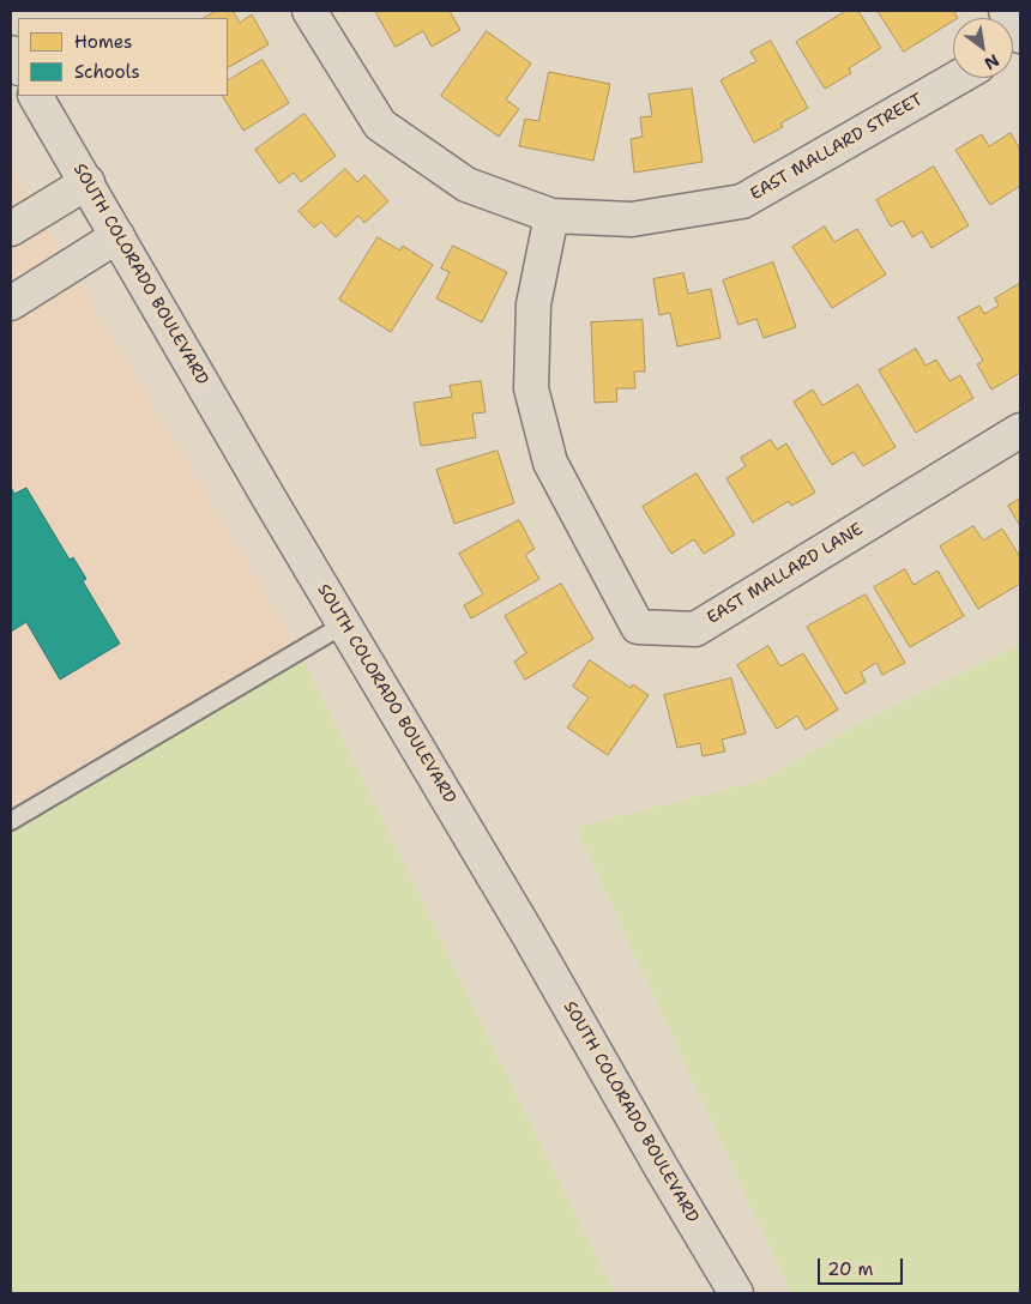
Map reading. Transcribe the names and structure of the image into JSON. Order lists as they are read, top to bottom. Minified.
{"streets":{"street":["EAST MALLARD STREET","SOUTH COLORADO BOULEVARD","EAST MALLARD LANE"]},"crossings":[["EAST MALLARD STREET","EAST MALLARD LANE"]],"legend":["Homes","Schools"],"scale_bar":"20 m","north":"bottom right"}
